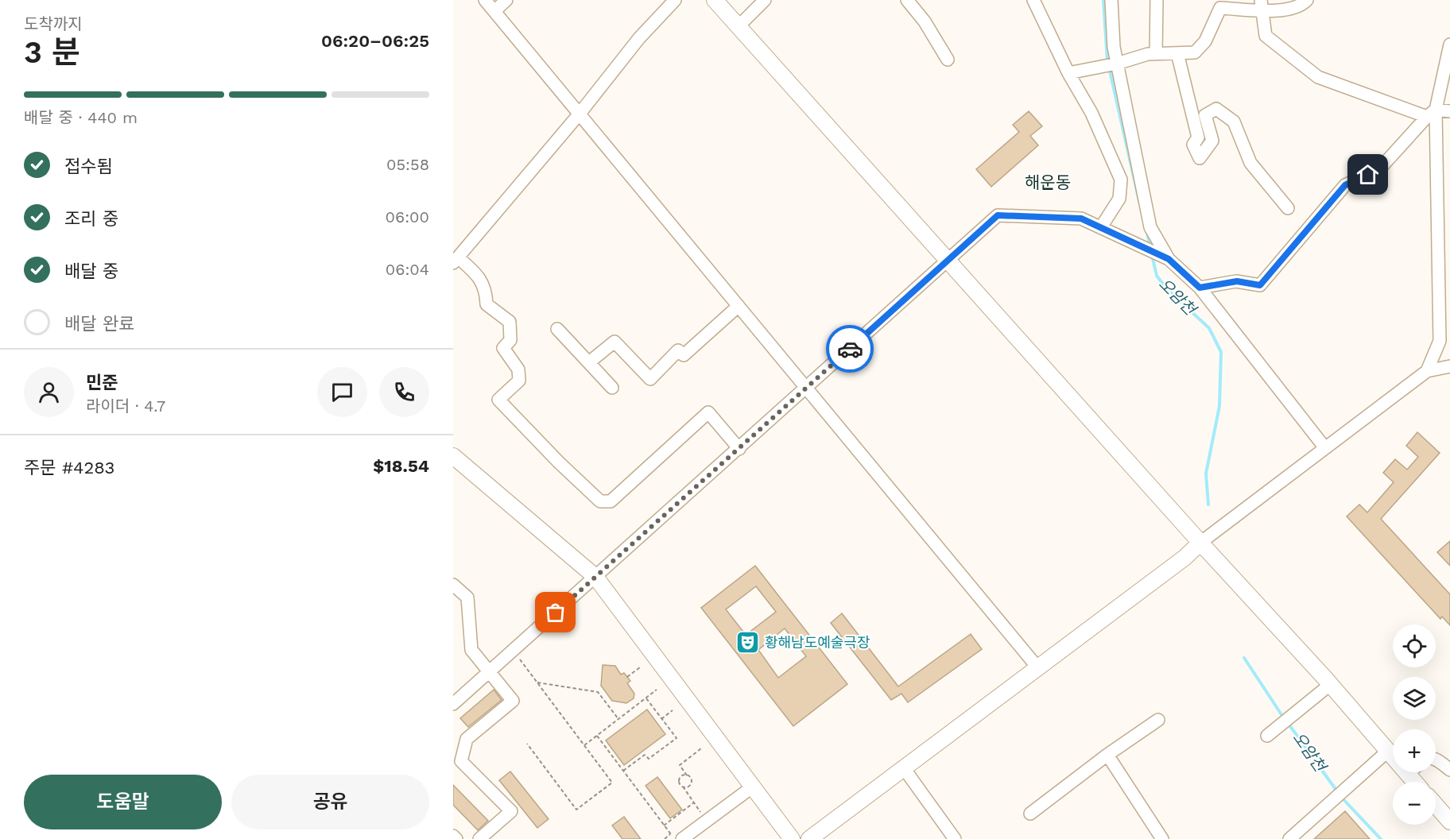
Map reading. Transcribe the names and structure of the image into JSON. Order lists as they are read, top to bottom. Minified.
{"districts":["해운동"],"water":["오암천"],"places":{"theatre":["황해남도예술극장"]},"page":{"heading":["3 분","도착까지","06:20–06:25"],"panel":["민준","라이더 · 4.7","주문 #4283","$18.54"],"bar":"배달 중 · 440 m","list":[["접수됨","05:58"],["조리 중","06:00"],["배달 중","06:04"],"배달 완료"],"map_buttons":["+","−"],"buttons":["도움말","공유"]}}
